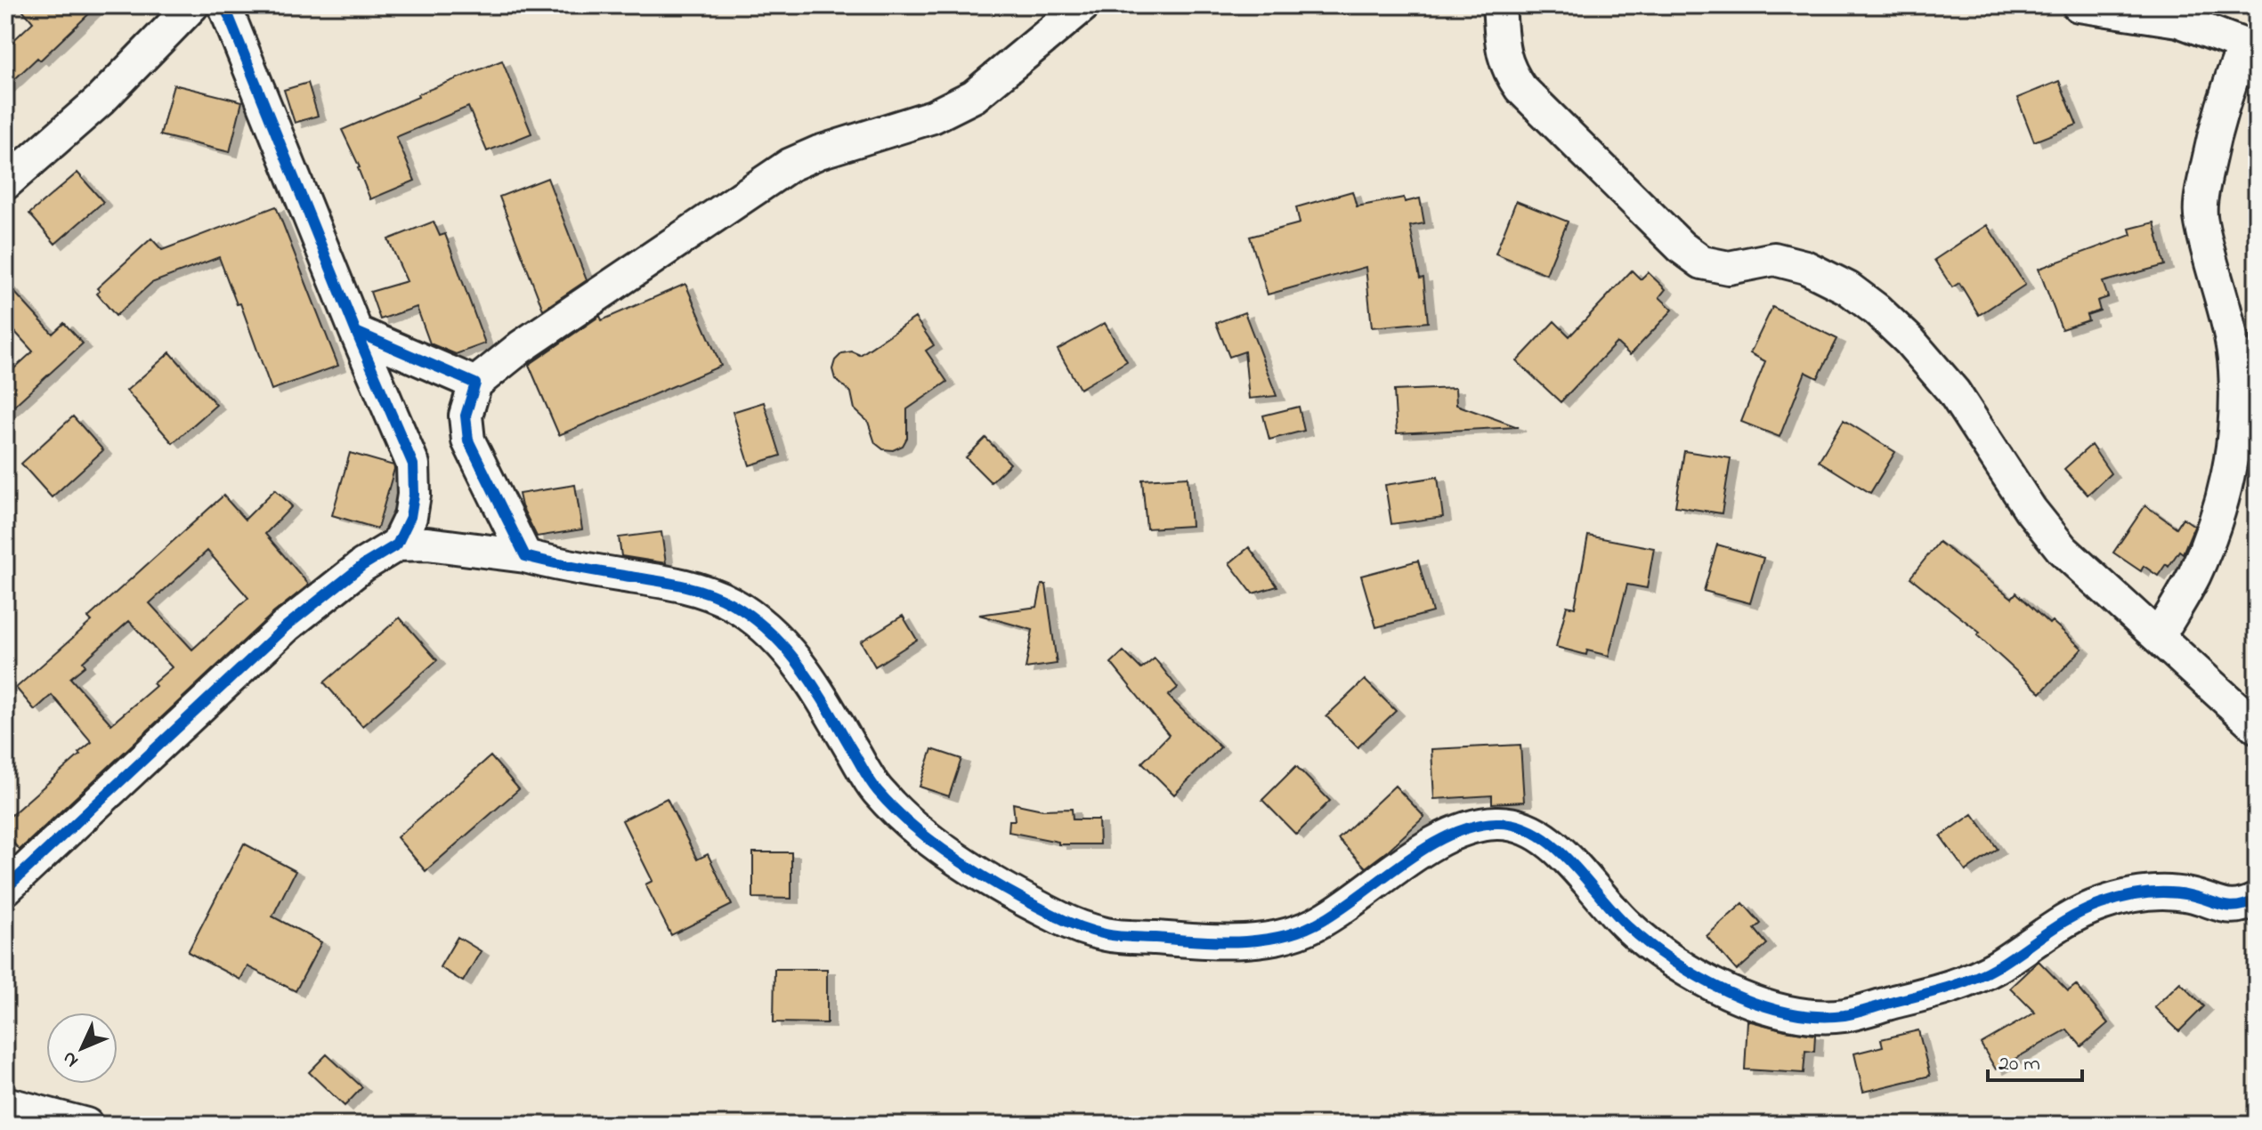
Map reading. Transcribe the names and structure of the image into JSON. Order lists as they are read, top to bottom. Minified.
{"scale_bar":"20 m","north":"bottom left"}
